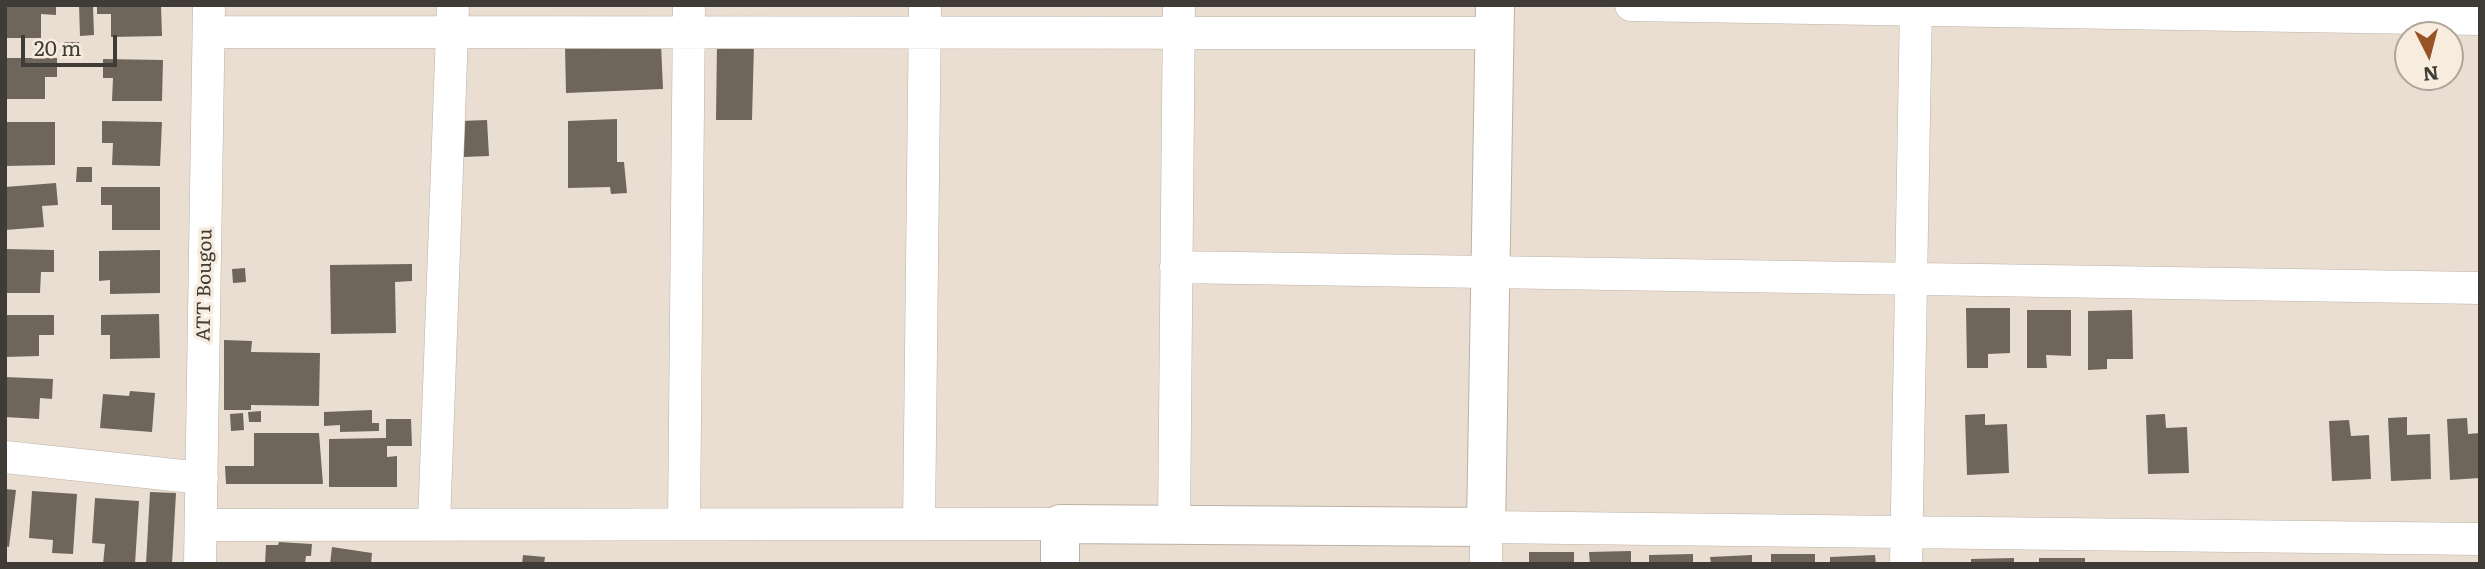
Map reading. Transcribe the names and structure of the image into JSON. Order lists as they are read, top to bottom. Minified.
{"streets":{"street":["ATT Bougou"]},"scale_bar":"20 m","north":"bottom"}
